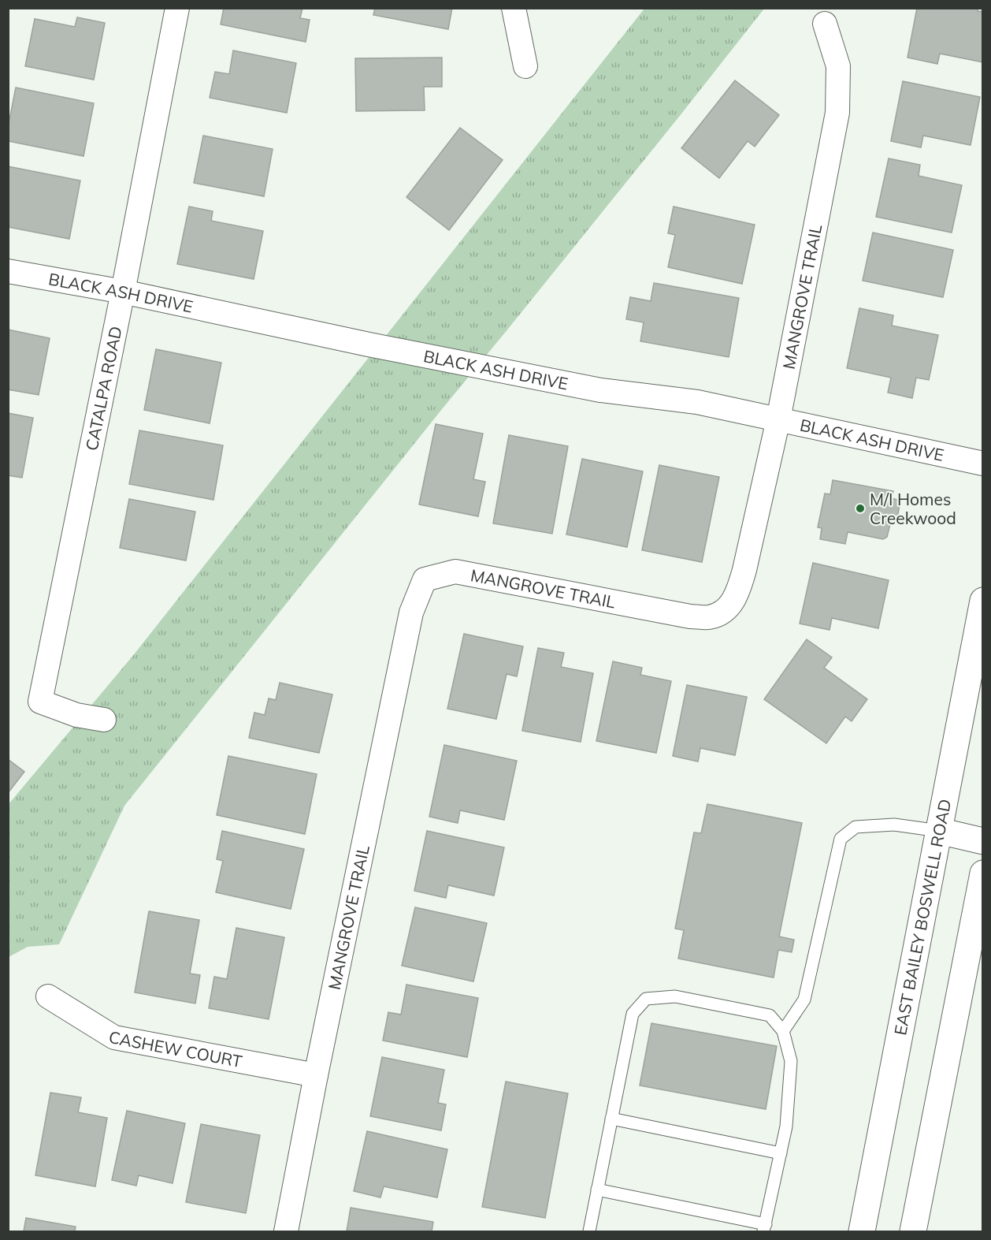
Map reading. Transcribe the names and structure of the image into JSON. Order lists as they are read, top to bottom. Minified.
{"streets":{"main road":["EAST BAILEY BOSWELL ROAD"],"street":["BLACK ASH DRIVE","MANGROVE TRAIL","CATALPA ROAD","CASHEW COURT"]},"crossings":[["BLACK ASH DRIVE","MANGROVE TRAIL"],["BLACK ASH DRIVE","CATALPA ROAD"],["MANGROVE TRAIL","CASHEW COURT"]],"places":["M/I Homes Creekwood"]}
